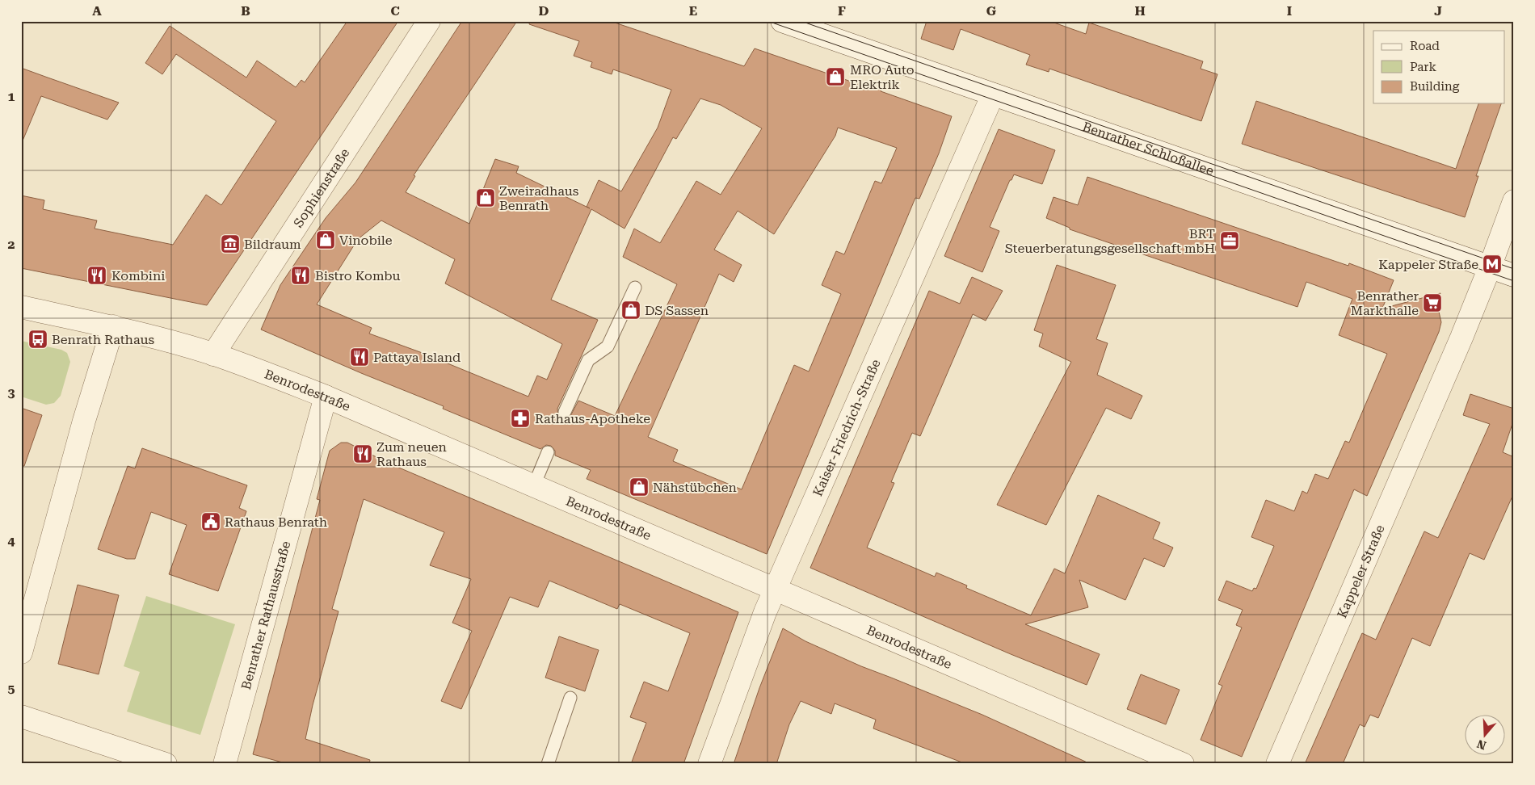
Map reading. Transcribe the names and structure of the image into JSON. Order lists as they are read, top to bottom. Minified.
{"streets":{"street":["Benrather Schloßallee","Sophienstraße","Benrodestraße","Kaiser-Friedrich-Straße","Kappeler Straße","Benrather Rathausstraße"]},"crossings":[["Benrather Schloßallee","Kaiser-Friedrich-Straße"],["Benrather Schloßallee","Kappeler Straße"],["Sophienstraße","Benrodestraße"],["Benrodestraße","Kaiser-Friedrich-Straße"],["Benrodestraße","Benrather Rathausstraße"]],"places":{"shop":["MRO Auto Elektrik","Zweiradhaus Benrath","Vinobile","DS Sassen","Nähstübchen"],"office":["BRT Steuerberatungsgesellschaft mbH"],"museum":["Bildraum"],"metro station":["Kappeler Straße"],"restaurant":["Kombini","Bistro Kombu","Pattaya Island","Zum neuen Rathaus"],"supermarket":["Benrather Markthalle"],"bus stop":["Benrath Rathaus"],"pharmacy":["Rathaus-Apotheke"],"public building":["Rathaus Benrath"]},"legend":["Road","Park","Building"],"north":"bottom","grid":{"columns":["A","B","C","D","E","F","G","H","I","J"],"rows":["1","2","3","4","5"]}}
